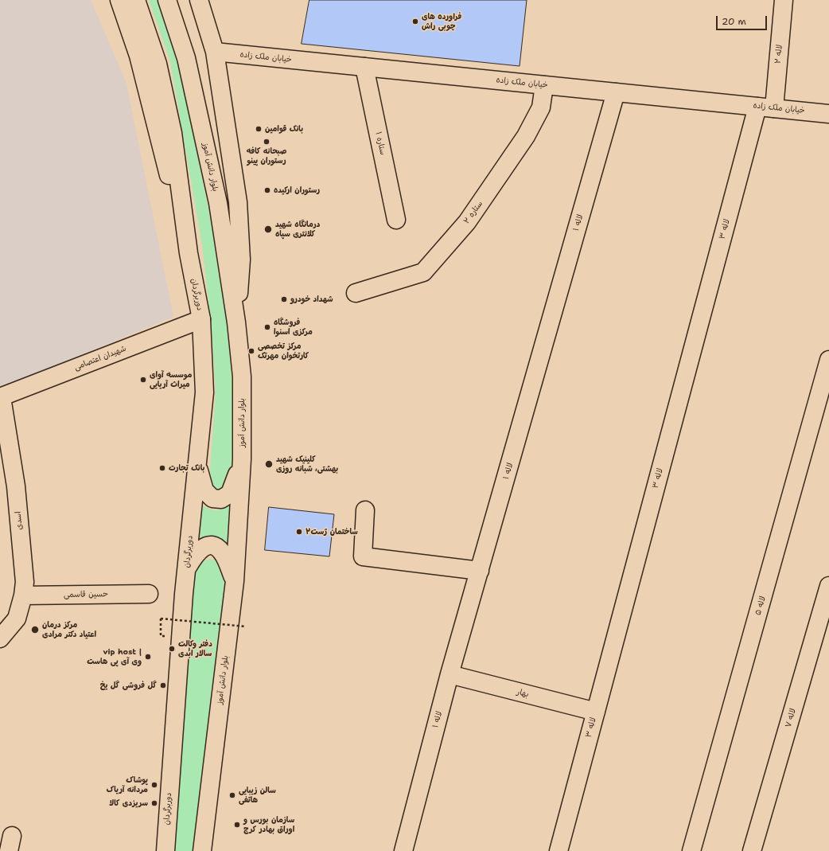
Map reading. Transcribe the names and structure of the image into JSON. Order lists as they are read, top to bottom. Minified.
{"streets":{"street":["لاله ۲","خیابان ملک زاده","ستاره ۱","بلوار دانش آموز","ستاره ۲","لاله ۱","لاله ۳","دوربرگردان","شهیدان اعتصامی","اسدی","حسین قاسمی","لاله ۵","بهار","لاله ۷"]},"crossings":[["لاله ۲","خیابان ملک زاده"],["لاله ۲","لاله ۳"],["خیابان ملک زاده","ستاره ۱"],["خیابان ملک زاده","ستاره ۲"],["خیابان ملک زاده","لاله ۱"],["خیابان ملک زاده","لاله ۳"],["لاله ۱","بهار"],["لاله ۳","بهار"],["دوربرگردان","شهیدان اعتصامی"],["شهیدان اعتصامی","اسدی"],["اسدی","حسین قاسمی"]],"places":["فراورده های چوبی راش","بانک قوامین","صبحانه کافه رستوران پینو","رستوران ارکیده","درمانگاه شهید کلانتری سپاه","شهداد خودرو","فروشگاه مرکزی اسنوا","مرکز تخصصی کارتخوان مهرتک","موسسه آوای میراث آریایی","کلینیک شهید بهشتی، شبانه روزی","بانک تجارت","ساختمان ژست۲","مرکز درمان اعتیاد دکتر مرادی","دفتر وکالت سالار ابدی","vip host | وی آی پی هاست","گل فروشی گل یخ","پوشاک مردانه آریاک","سالن زیبایی هاتفی","سریزدی کالا","سازمان بورس و اوراق بهادر کرج"],"scale_bar":"20 m"}
